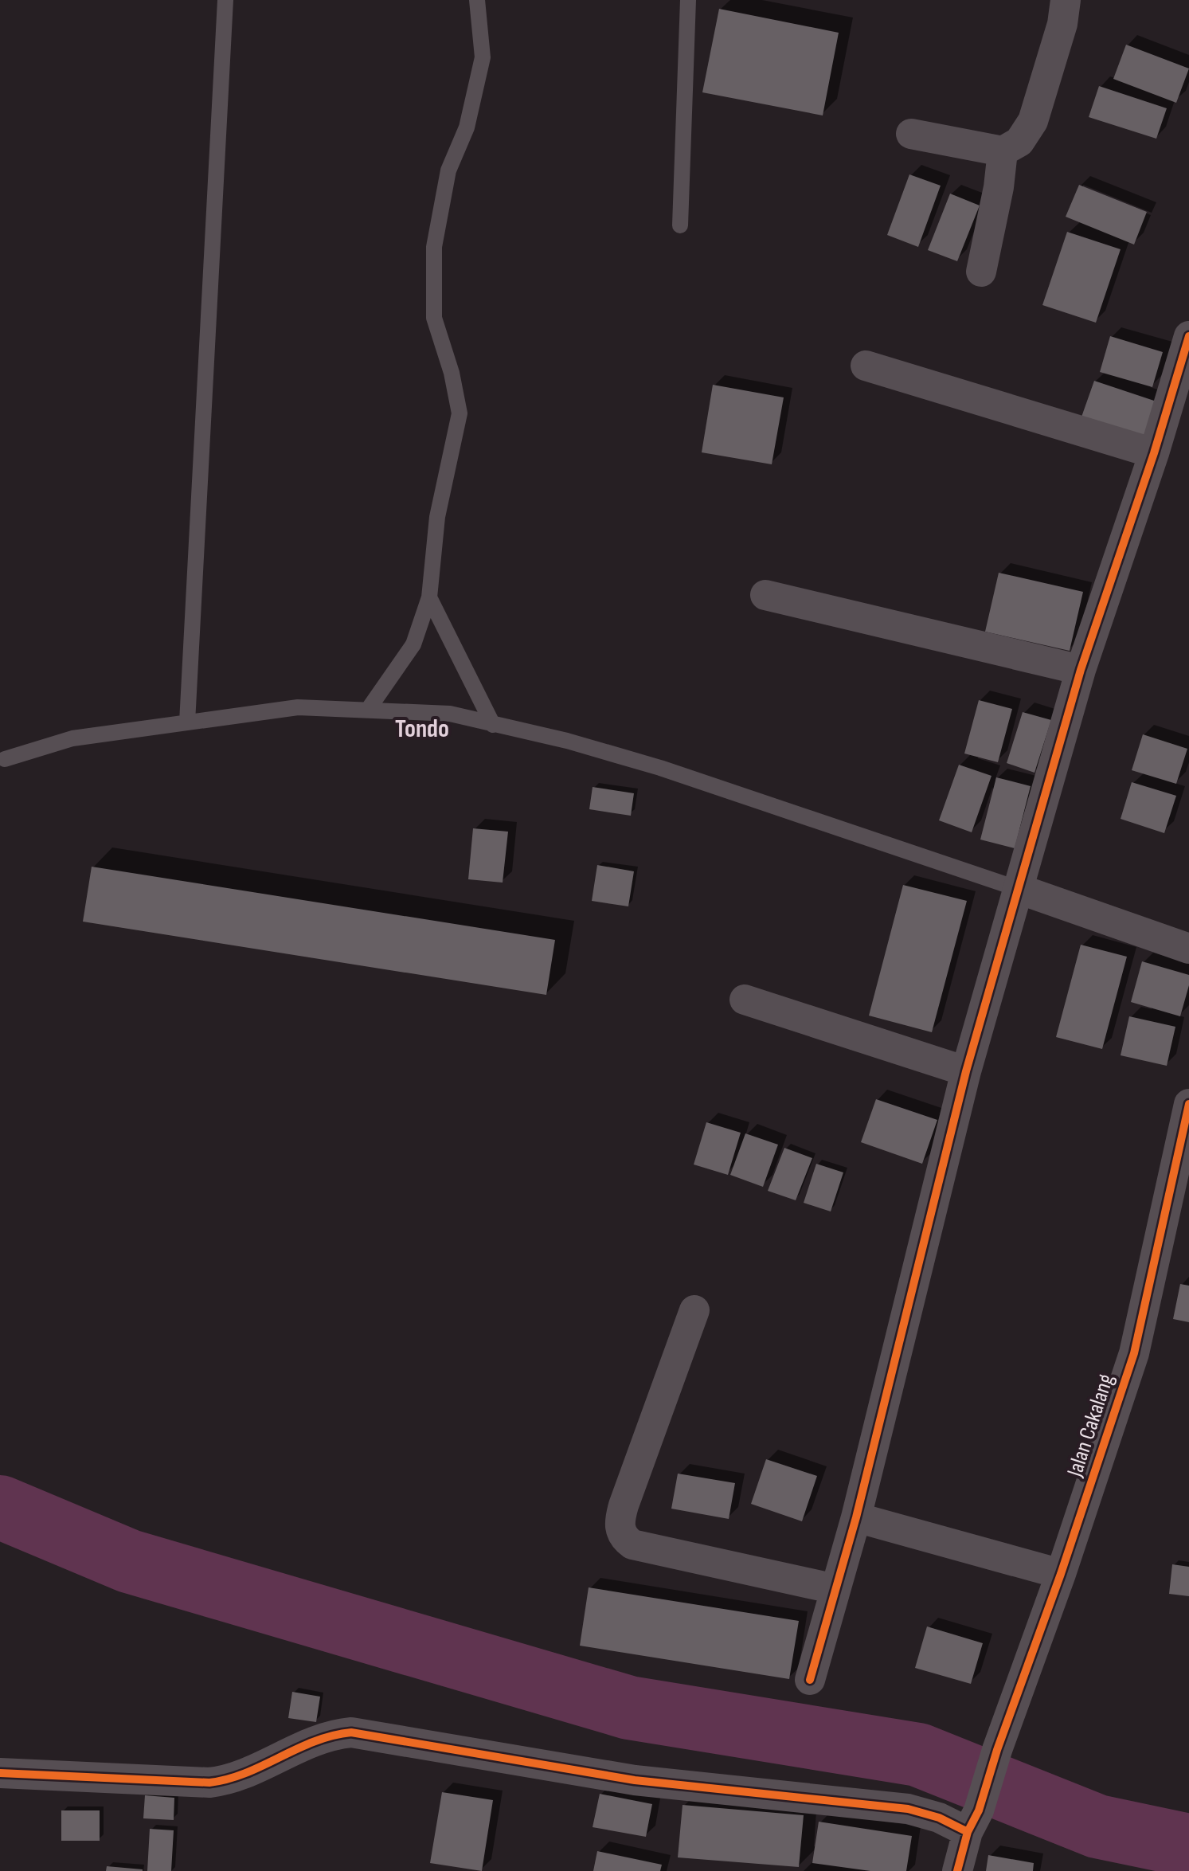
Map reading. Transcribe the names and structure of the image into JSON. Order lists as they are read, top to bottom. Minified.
{"streets":{"street":["Jalan Cakalang"]},"districts":["Tondo"]}
